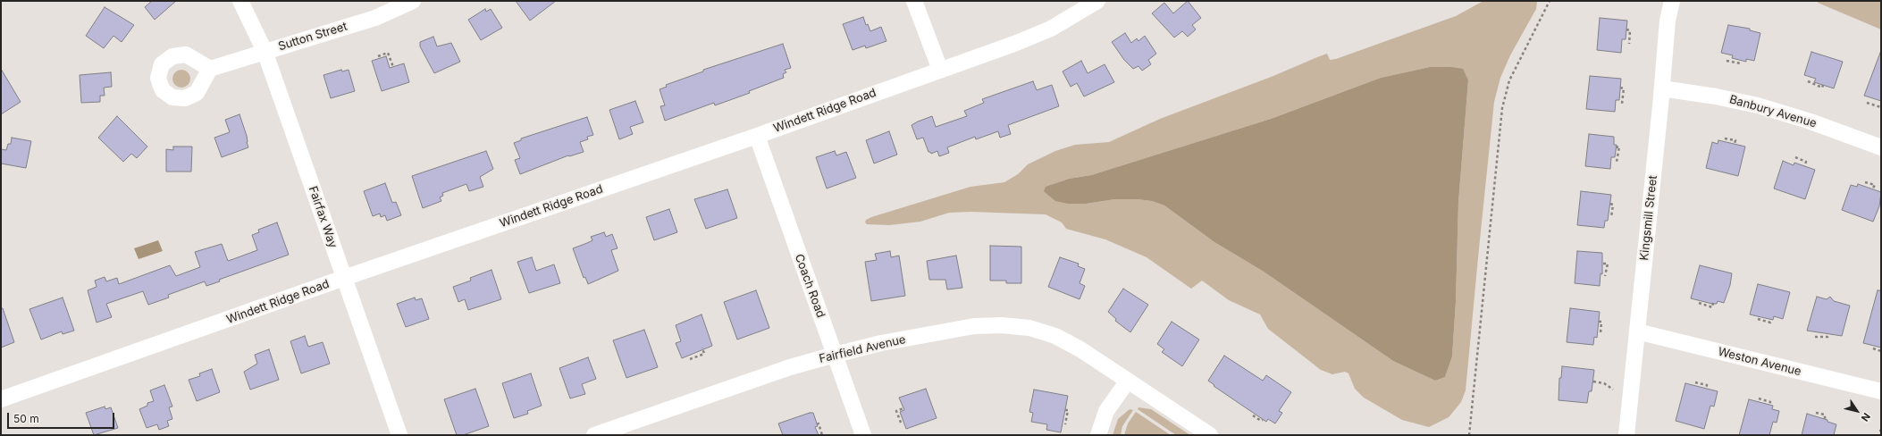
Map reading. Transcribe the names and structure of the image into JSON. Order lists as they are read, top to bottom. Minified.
{"streets":{"street":["Sutton Street","Windett Ridge Road","Banbury Avenue","Fairfax Way","Kingsmill Street","Coach Road","Fairfield Avenue","Weston Avenue"]},"crossings":[["Sutton Street","Fairfax Way"],["Windett Ridge Road","Fairfax Way"],["Windett Ridge Road","Coach Road"],["Banbury Avenue","Kingsmill Street"],["Kingsmill Street","Weston Avenue"],["Coach Road","Fairfield Avenue"]],"scale_bar":"50 m","north":"bottom right"}
